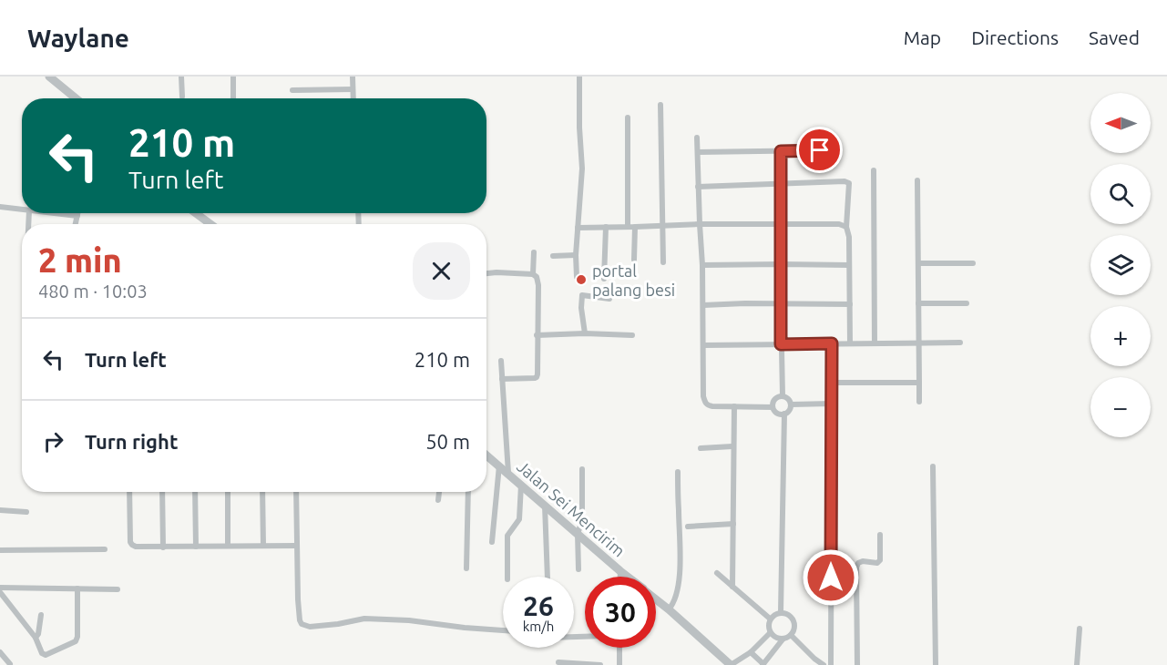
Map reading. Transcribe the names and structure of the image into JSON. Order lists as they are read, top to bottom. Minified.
{"streets":{"street":["Jalan Sei Mencirim"]},"places":["portal palang besi"],"north":"left","page":{"header":"Waylane","nav":["Map","Directions","Saved"],"map_buttons":["+","−"],"turn":["210 m","Turn left"],"heading":["2 min","480 m · 10:03"],"list":[{"name":"Turn left","value":"210 m"},{"name":"Turn right","value":"50 m"}],"speed":"26 km/h","limit":"30"}}
